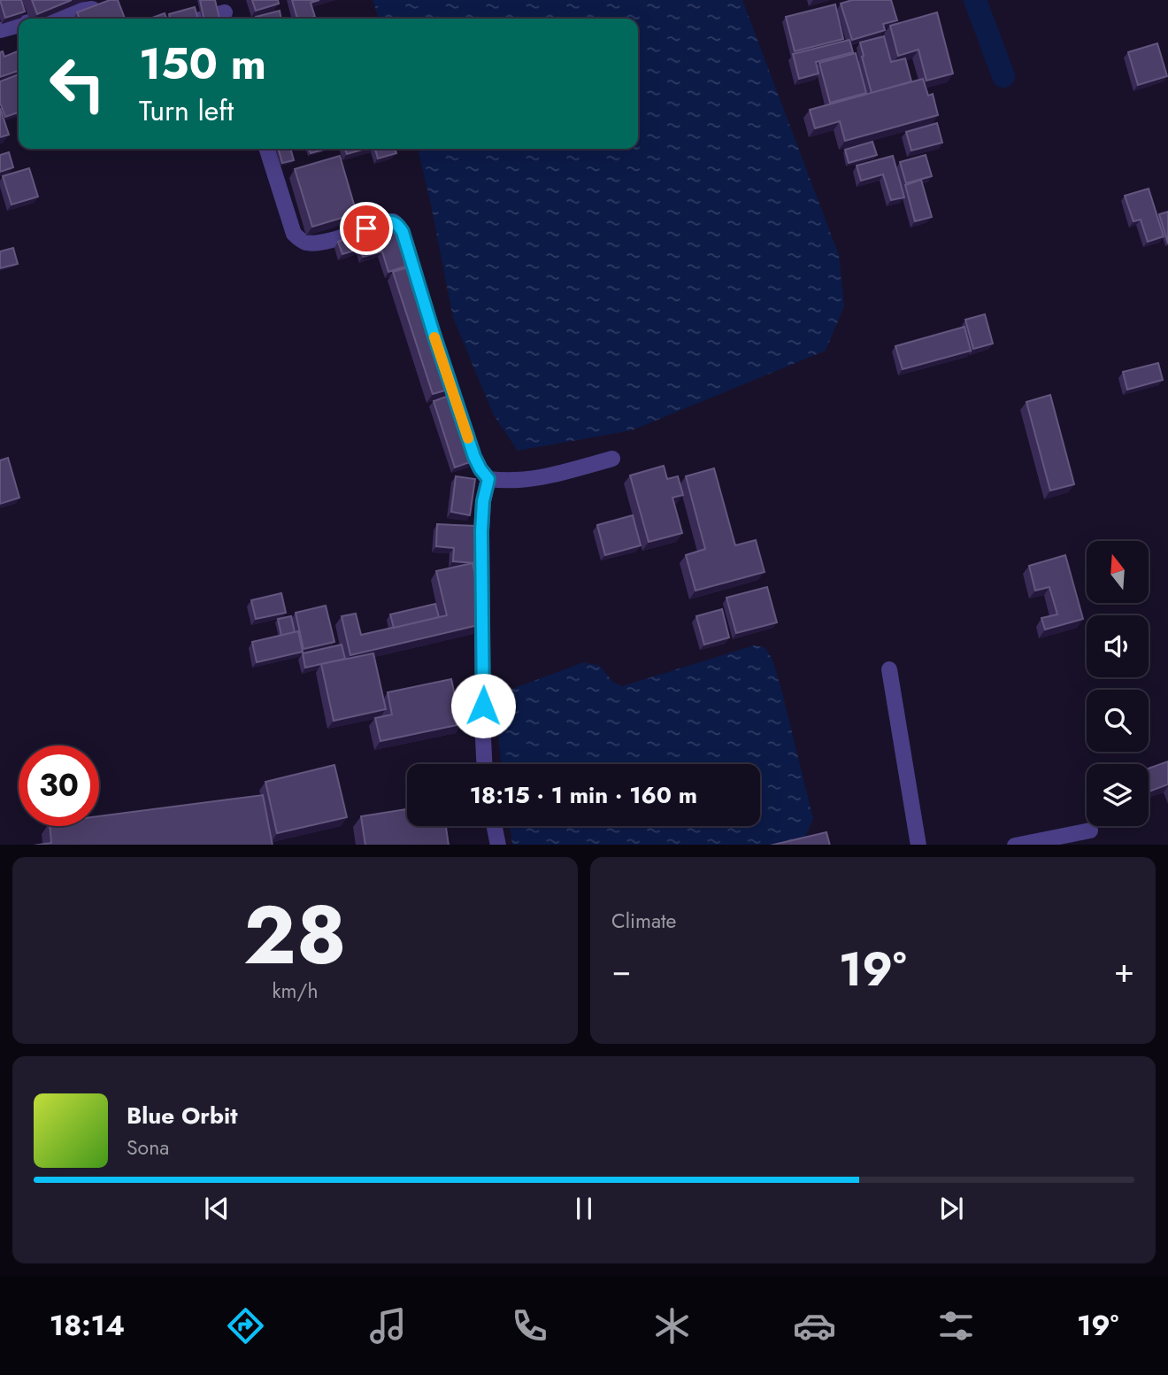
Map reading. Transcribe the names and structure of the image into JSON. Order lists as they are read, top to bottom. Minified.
{"north":"top","page":{"turn":["150 m","Turn left"],"limit":"30","trip":"18:15 · 1 min · 160 m","tile":[["28","km/h"],"Climate"],"heat":["−","19°","+"],"song":["Blue Orbit","Sona"],"tabs":["18:14","19°"]}}
